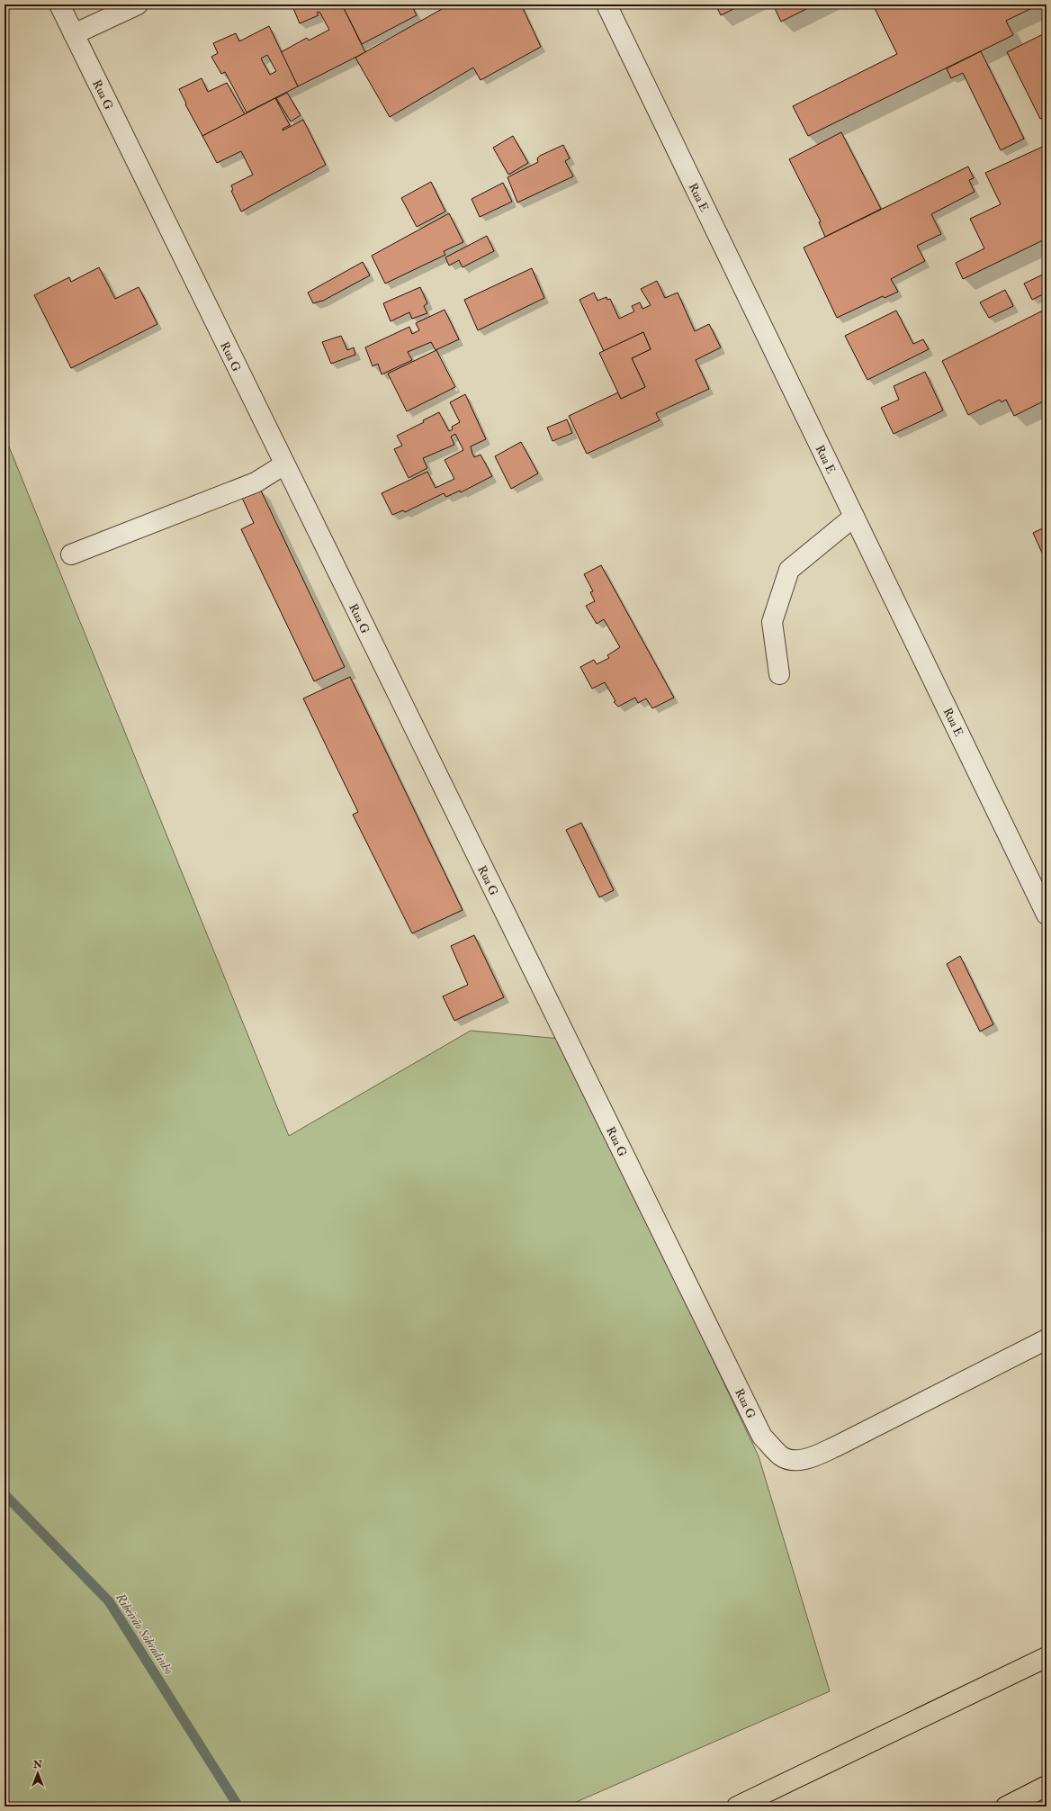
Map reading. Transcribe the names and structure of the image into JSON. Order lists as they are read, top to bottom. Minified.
{"streets":{"street":["Rua G","Rua E"]},"water":["Ribeirão Sobradinho"],"north":"top"}
